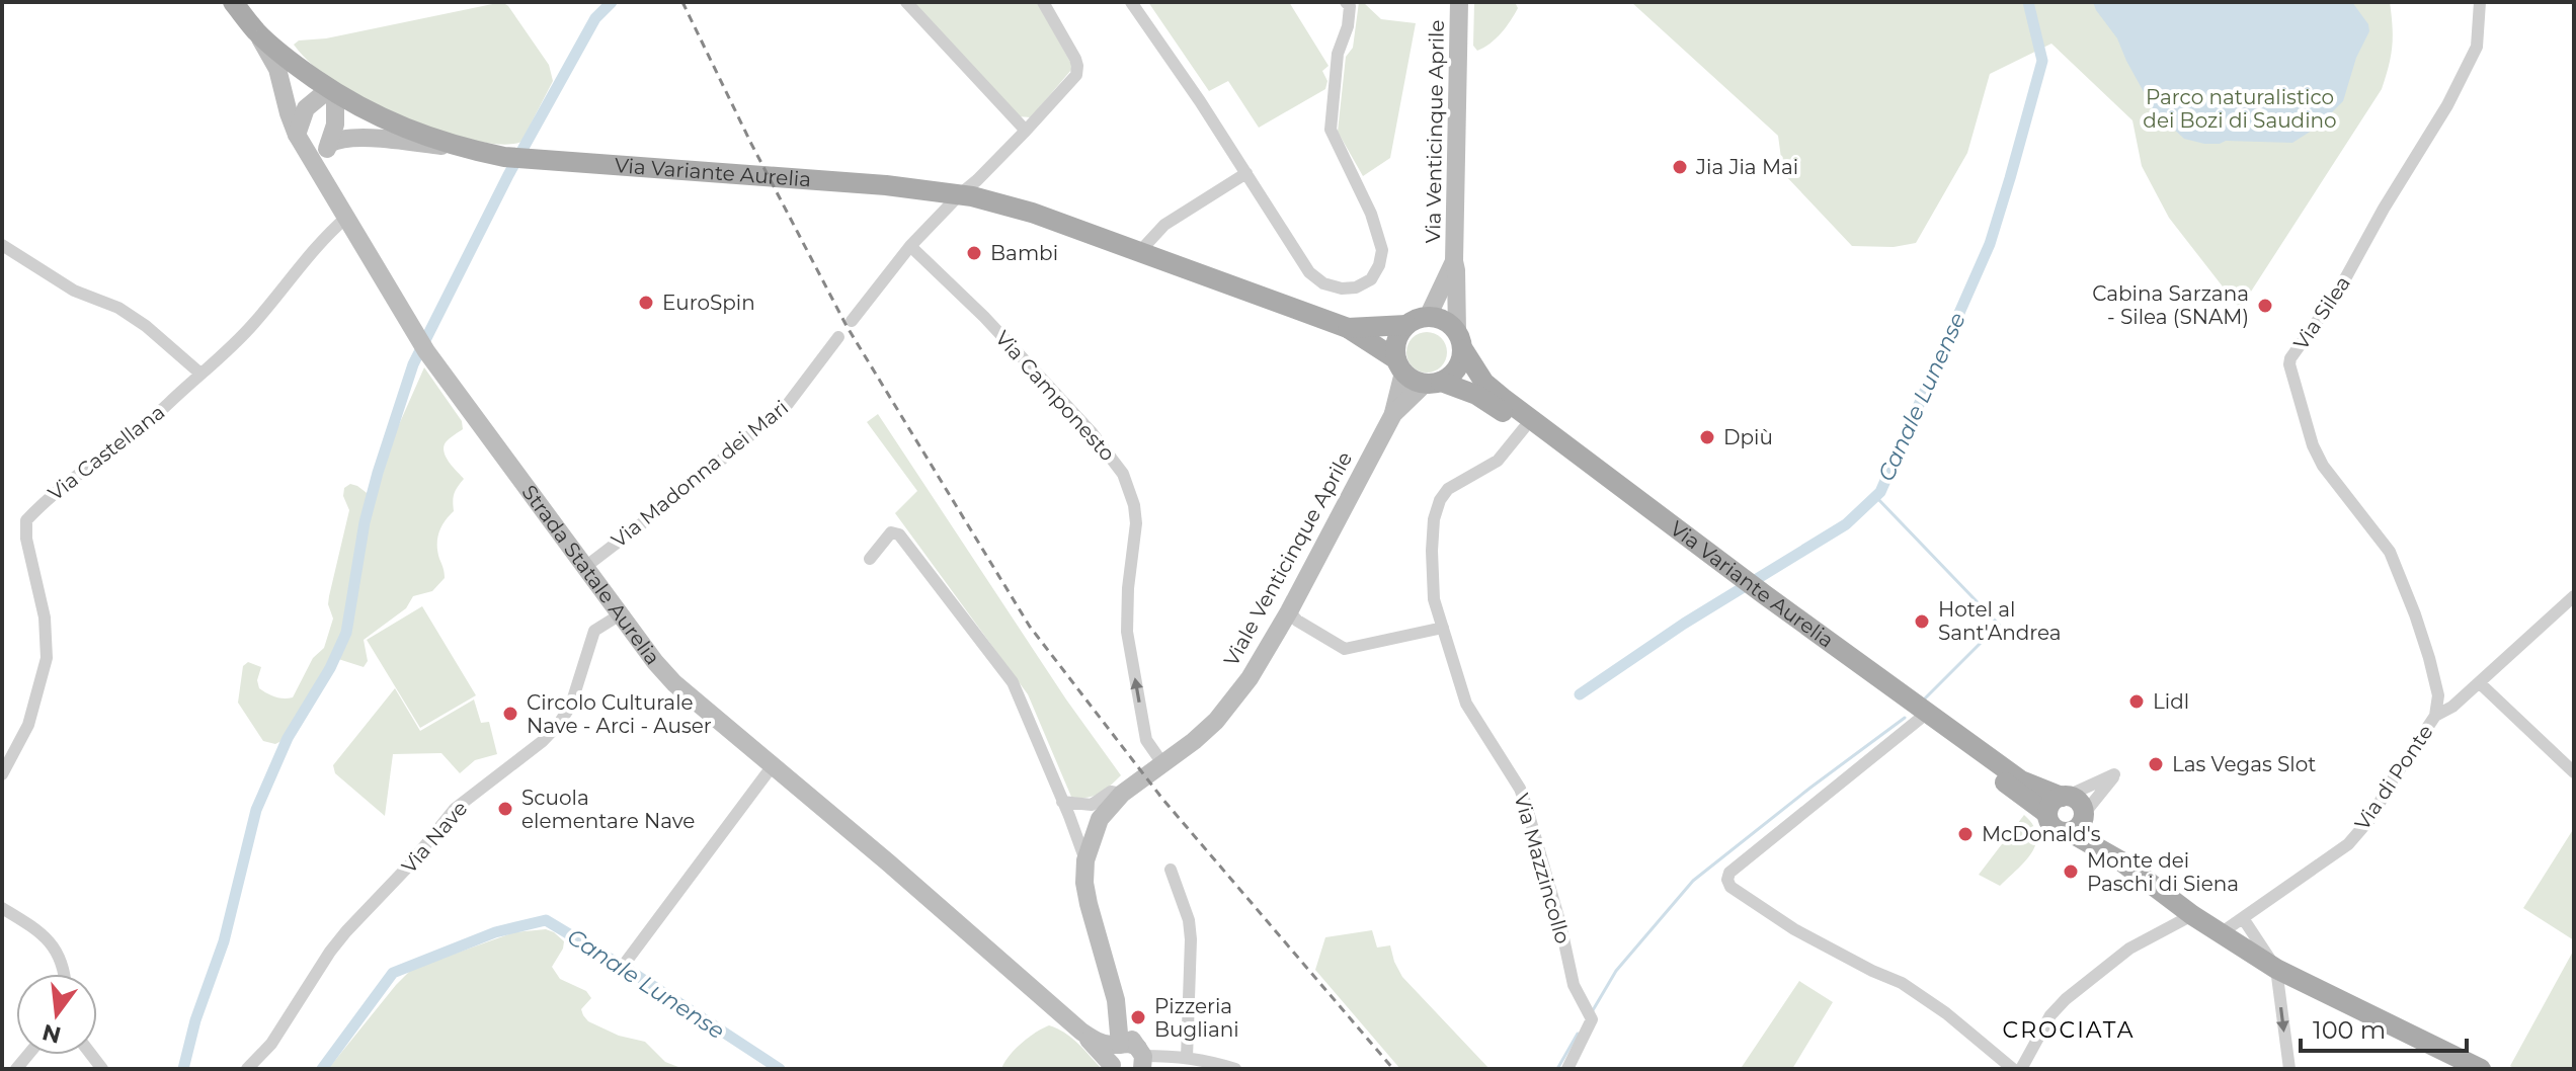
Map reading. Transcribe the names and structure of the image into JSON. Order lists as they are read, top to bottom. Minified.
{"streets":{"main road":["Via Venticinque Aprile","Via Variante Aurelia","Viale Venticinque Aprile","Strada Statale Aurelia"],"street":["Via Silea","Via Camponesto","Via Castellana","Via Madonna dei Mari","Via di Ponte","Via Nave","Via Mazzincollo"]},"crossings":[["Via Venticinque Aprile","Via Variante Aurelia"],["Via Venticinque Aprile","Viale Venticinque Aprile"],["Via Variante Aurelia","Viale Venticinque Aprile"],["Via Variante Aurelia","Strada Statale Aurelia"],["Via Variante Aurelia","Via di Ponte"],["Via Variante Aurelia","Via Mazzincollo"],["Via Silea","Via di Ponte"],["Via Camponesto","Viale Venticinque Aprile"],["Via Castellana","Strada Statale Aurelia"],["Via Madonna dei Mari","Strada Statale Aurelia"],["Strada Statale Aurelia","Via Nave"]],"one_way":["Via Camponesto"],"districts":["CROCIATA"],"water":["Canale Lunense"],"parks":["Parco naturalistico dei Bozi di Saudino"],"places":["Jia Jia Mai","Bambi","EuroSpin","Cabina Sarzana - Silea (SNAM)","Dpiù","Hotel al Sant'Andrea","Lidl","Circolo Culturale Nave - Arci - Auser","Las Vegas Slot","Scuola elementare Nave","McDonald's","Monte dei Paschi di Siena","Pizzeria Bugliani"],"scale_bar":"100 m","north":"bottom"}
